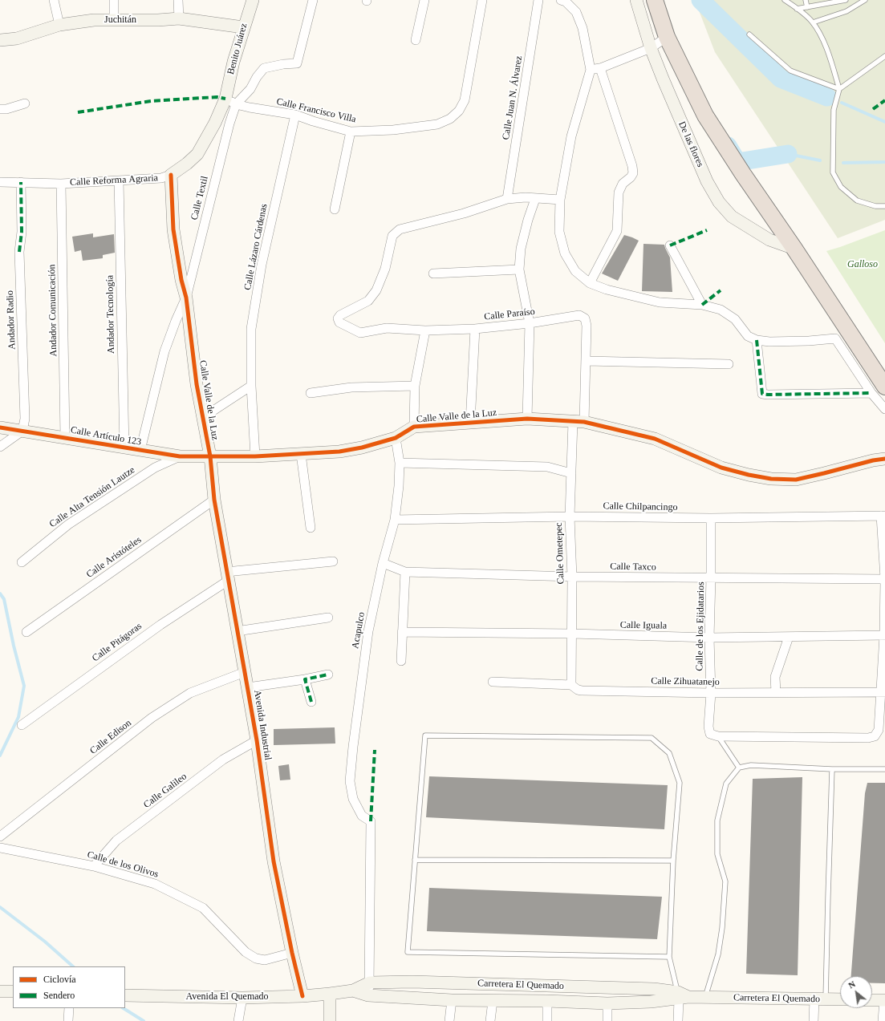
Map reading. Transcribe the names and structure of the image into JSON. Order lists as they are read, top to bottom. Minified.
{"streets":{"street":["Juchitán","Benito Juárez","Calle Juan N. Álvarez","Calle Francisco Villa","De las flores","Calle Reforma Agraria","Calle Textil","Calle Lázaro Cárdenas","Andador Comunicación","Andador Tecnología","Calle Paraíso","Andador Radio","Calle Valle de la Luz","Calle Artículo 123","Calle Alta Tensión Lautze","Calle Chilpancingo","Calle Ometepec","Calle Aristóteles","Calle Taxco","Calle Iguala","Calle de los Ejidatarios","Acapulco","Calle Pitágoras","Calle Zihuatanejo","Avenida Industrial","Calle Edison","Calle Galileo","Calle de los Olivos","Carretera El Quemado","Avenida El Quemado"]},"crossings":[["Juchitán","Benito Juárez"],["Benito Juárez","Calle Francisco Villa"],["Benito Juárez","Calle Reforma Agraria"],["Calle Juan N. Álvarez","Calle Paraíso"],["Calle Francisco Villa","Calle Reforma Agraria"],["Calle Francisco Villa","Calle Textil"],["Calle Francisco Villa","Calle Lázaro Cárdenas"],["Calle Reforma Agraria","Andador Comunicación"],["Calle Reforma Agraria","Andador Tecnología"],["Calle Reforma Agraria","Andador Radio"],["Calle Reforma Agraria","Calle Valle de la Luz"],["Calle Textil","Calle Valle de la Luz"],["Calle Textil","Calle Artículo 123"],["Calle Lázaro Cárdenas","Calle Valle de la Luz"],["Andador Comunicación","Calle Artículo 123"],["Andador Tecnología","Calle Artículo 123"],["Calle Paraíso","Calle Valle de la Luz"],["Calle Paraíso","Calle Ometepec"],["Andador Radio","Calle Artículo 123"],["Calle Valle de la Luz","Calle Artículo 123"],["Calle Valle de la Luz","Calle Ometepec"],["Calle Valle de la Luz","Acapulco"],["Calle Valle de la Luz","Avenida Industrial"],["Calle Artículo 123","Calle Alta Tensión Lautze"],["Calle Artículo 123","Avenida Industrial"],["Calle Chilpancingo","Calle Ometepec"],["Calle Chilpancingo","Calle de los Ejidatarios"],["Calle Chilpancingo","Acapulco"],["Calle Ometepec","Calle Taxco"],["Calle Ometepec","Calle Iguala"],["Calle Ometepec","Calle Zihuatanejo"],["Calle Aristóteles","Avenida Industrial"],["Calle Taxco","Calle de los Ejidatarios"],["Calle Taxco","Acapulco"],["Calle Iguala","Calle de los Ejidatarios"],["Calle de los Ejidatarios","Calle Zihuatanejo"],["Acapulco","Carretera El Quemado"],["Calle Pitágoras","Avenida Industrial"],["Avenida Industrial","Calle Edison"],["Avenida Industrial","Calle Galileo"],["Avenida Industrial","Calle de los Olivos"],["Avenida Industrial","Avenida El Quemado"],["Calle Galileo","Calle de los Olivos"],["Carretera El Quemado","Avenida El Quemado"]],"parks":["Galloso"],"legend":["Ciclovía","Sendero"],"north":"top left"}
